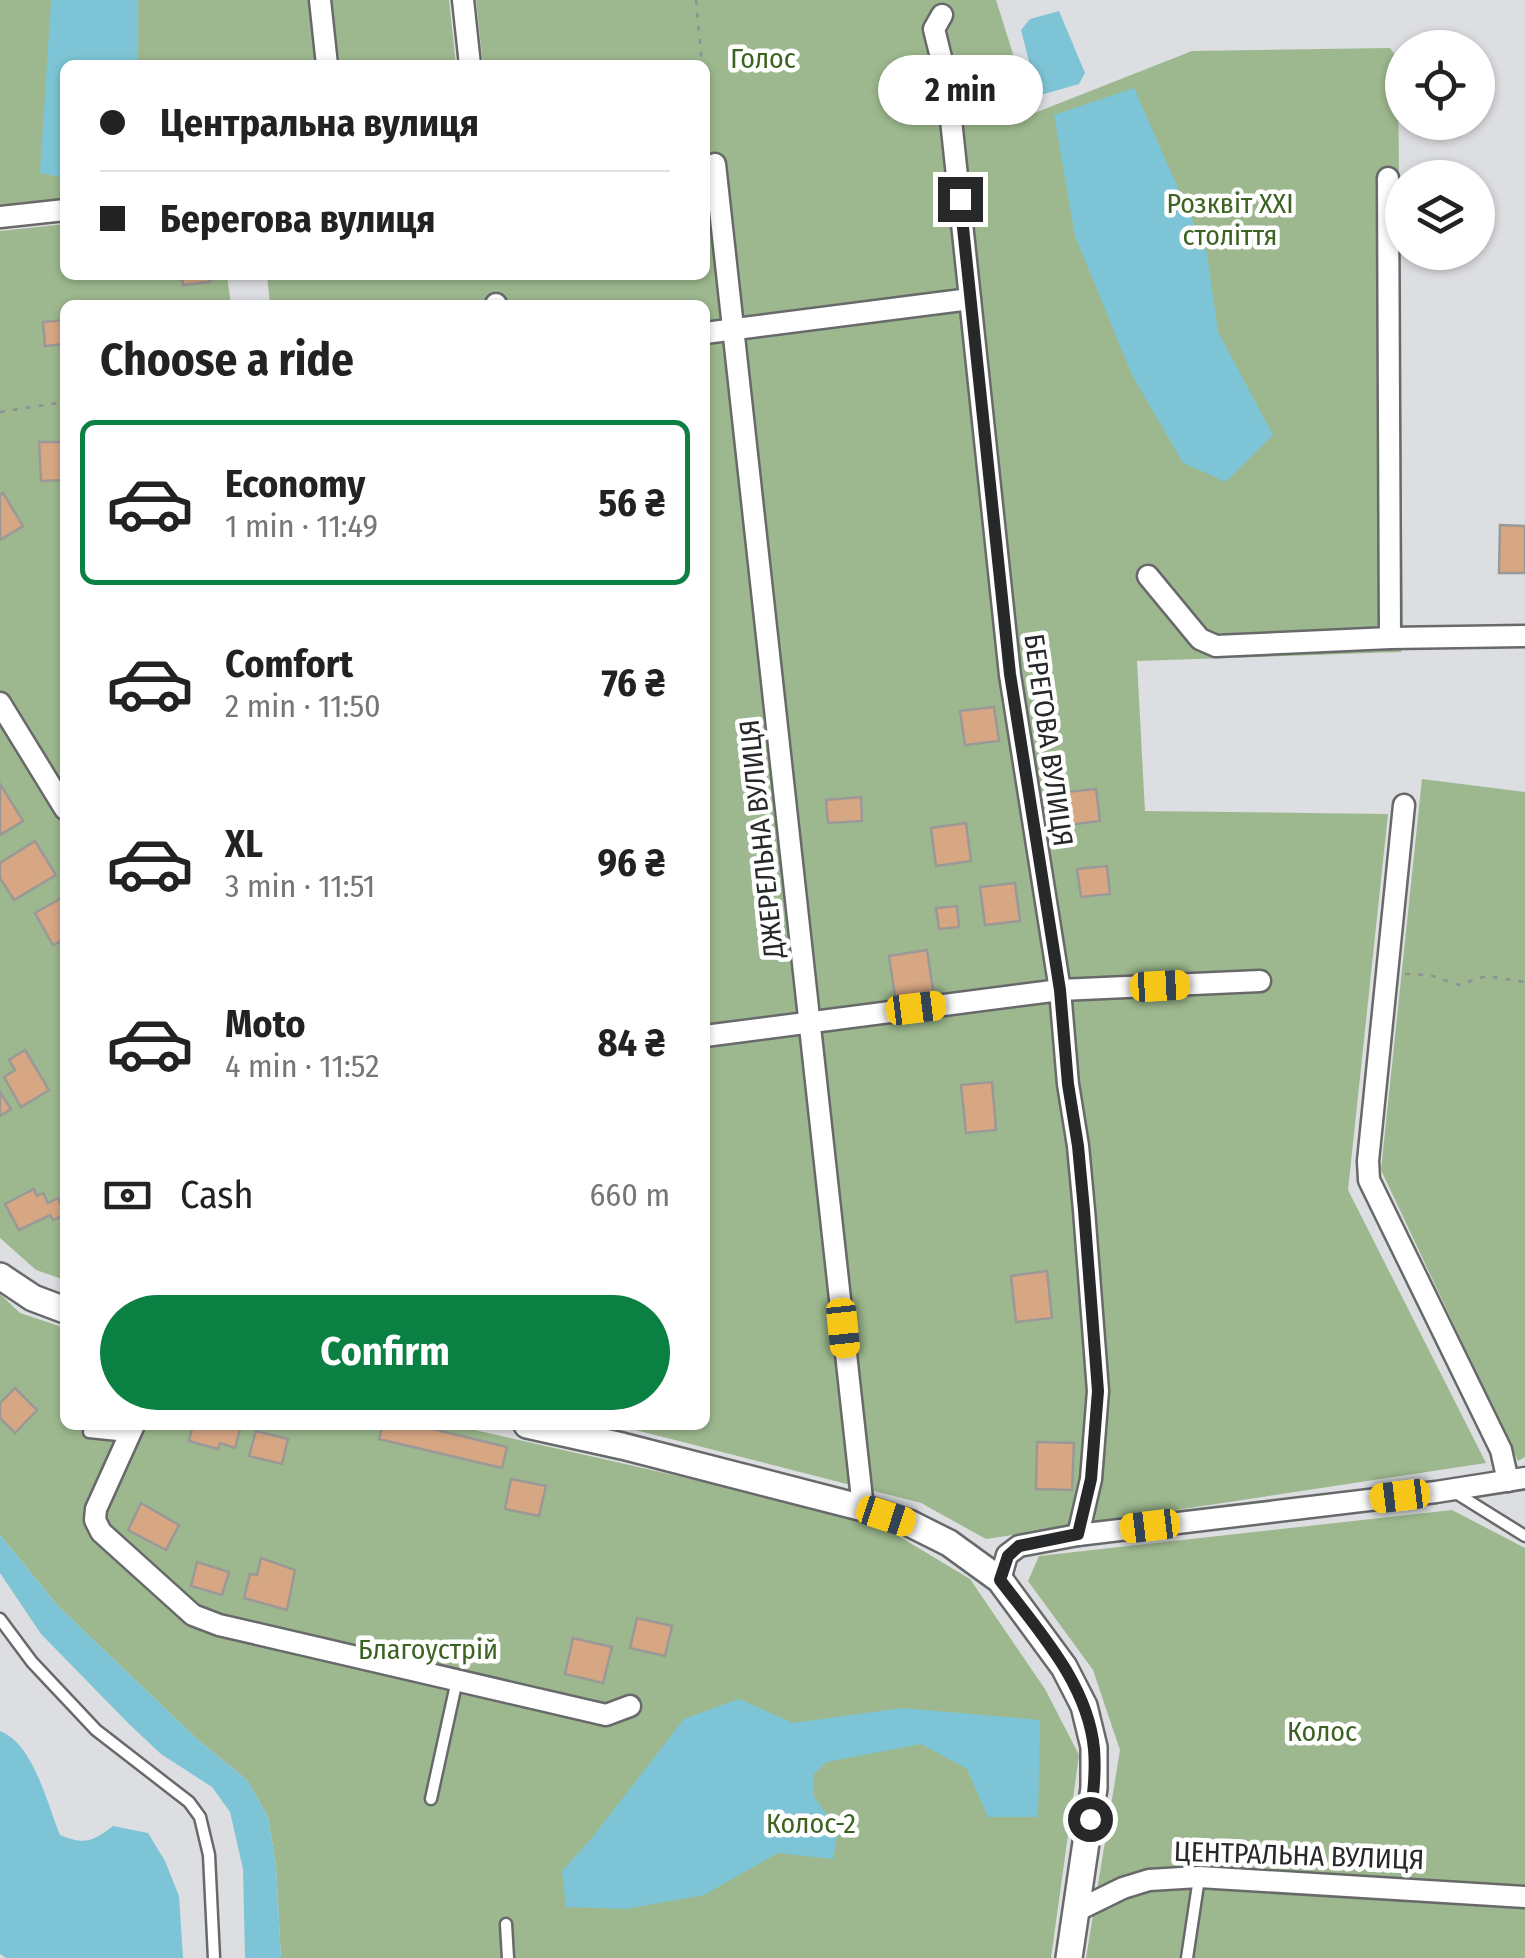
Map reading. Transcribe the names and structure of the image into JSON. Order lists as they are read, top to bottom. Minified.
{"streets":{"street":["БЕРЕГОВА ВУЛИЦЯ","ДЖЕРЕЛЬНА ВУЛИЦЯ","ЦЕНТРАЛЬНА ВУЛИЦЯ"]},"parks":["Голос","Розквіт XXI століття","Благоустрій","Колос","Колос-2"],"page":{"bubble":"2 min","banner":["Центральна вулиця","Берегова вулиця"],"heading":"Choose a ride","list":[{"name":"Economy","note":"1 min · 11:49","value":"56 ₴"},{"name":"Comfort","note":"2 min · 11:50","value":"76 ₴"},{"name":"XL","note":"3 min · 11:51","value":"96 ₴"},{"name":"Moto","note":"4 min · 11:52","value":"84 ₴"}],"pay":["Cash","660 m"],"buttons":"Confirm"}}
